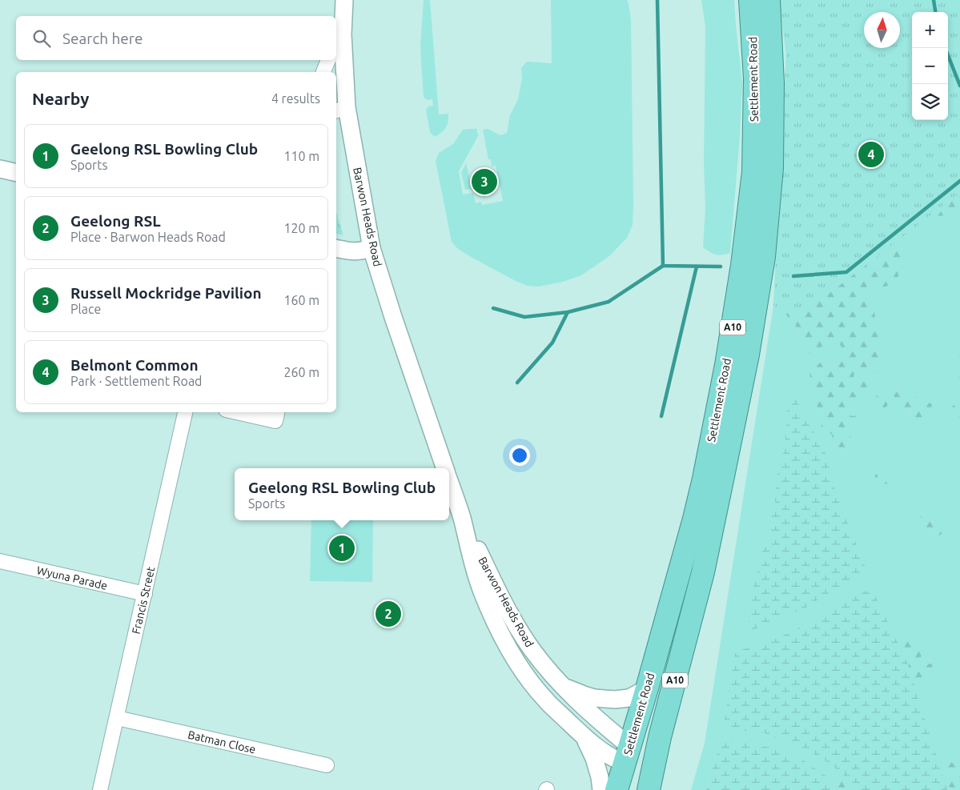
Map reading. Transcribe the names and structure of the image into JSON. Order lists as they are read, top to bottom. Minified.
{"streets":{"highway":["Settlement Road","A10"],"street":["Barwon Heads Road","Wyuna Parade","Francis Street","Batman Close"]},"crossings":[["Settlement Road","Barwon Heads Road"],["Wyuna Parade","Francis Street"],["Francis Street","Batman Close"]],"north":"top","page":{"map_buttons":["+","−"],"search":"Search here","heading":["Nearby","4 results"],"list":[{"mark":"1","name":"Geelong RSL Bowling Club","note":"Sports","value":"110 m"},{"mark":"2","name":"Geelong RSL","note":"Place · Barwon Heads Road","value":"120 m"},{"mark":"3","name":"Russell Mockridge Pavilion","note":"Place","value":"160 m"},{"mark":"4","name":"Belmont Common","note":"Park · Settlement Road","value":"260 m"}],"pins":["4","3","1","2"],"popup":["Geelong RSL Bowling Club","Sports"]}}
